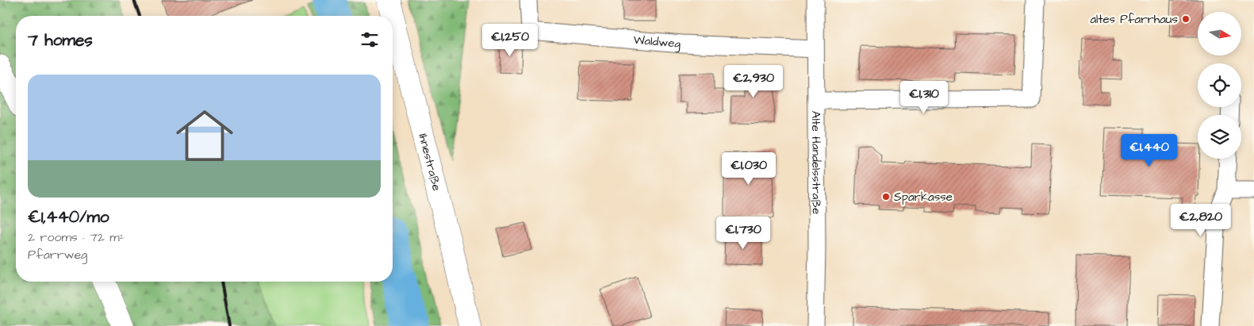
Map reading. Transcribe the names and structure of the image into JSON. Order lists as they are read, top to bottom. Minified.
{"streets":{"main road":["Ihnestraße"],"street":["Waldweg","Alte Handelsstraße"]},"crossings":[["Waldweg","Alte Handelsstraße"]],"places":["altes Pfarrhaus","Sparkasse"],"north":"right","page":{"heading":"7 homes","price":["€1,250","€2,930","€1,310","€1,440","€1,030","€2,820","€1,730"],"list":[{"name":"€1,440/mo","note":"2 rooms · 72 m² · Pfarrweg"}]}}
